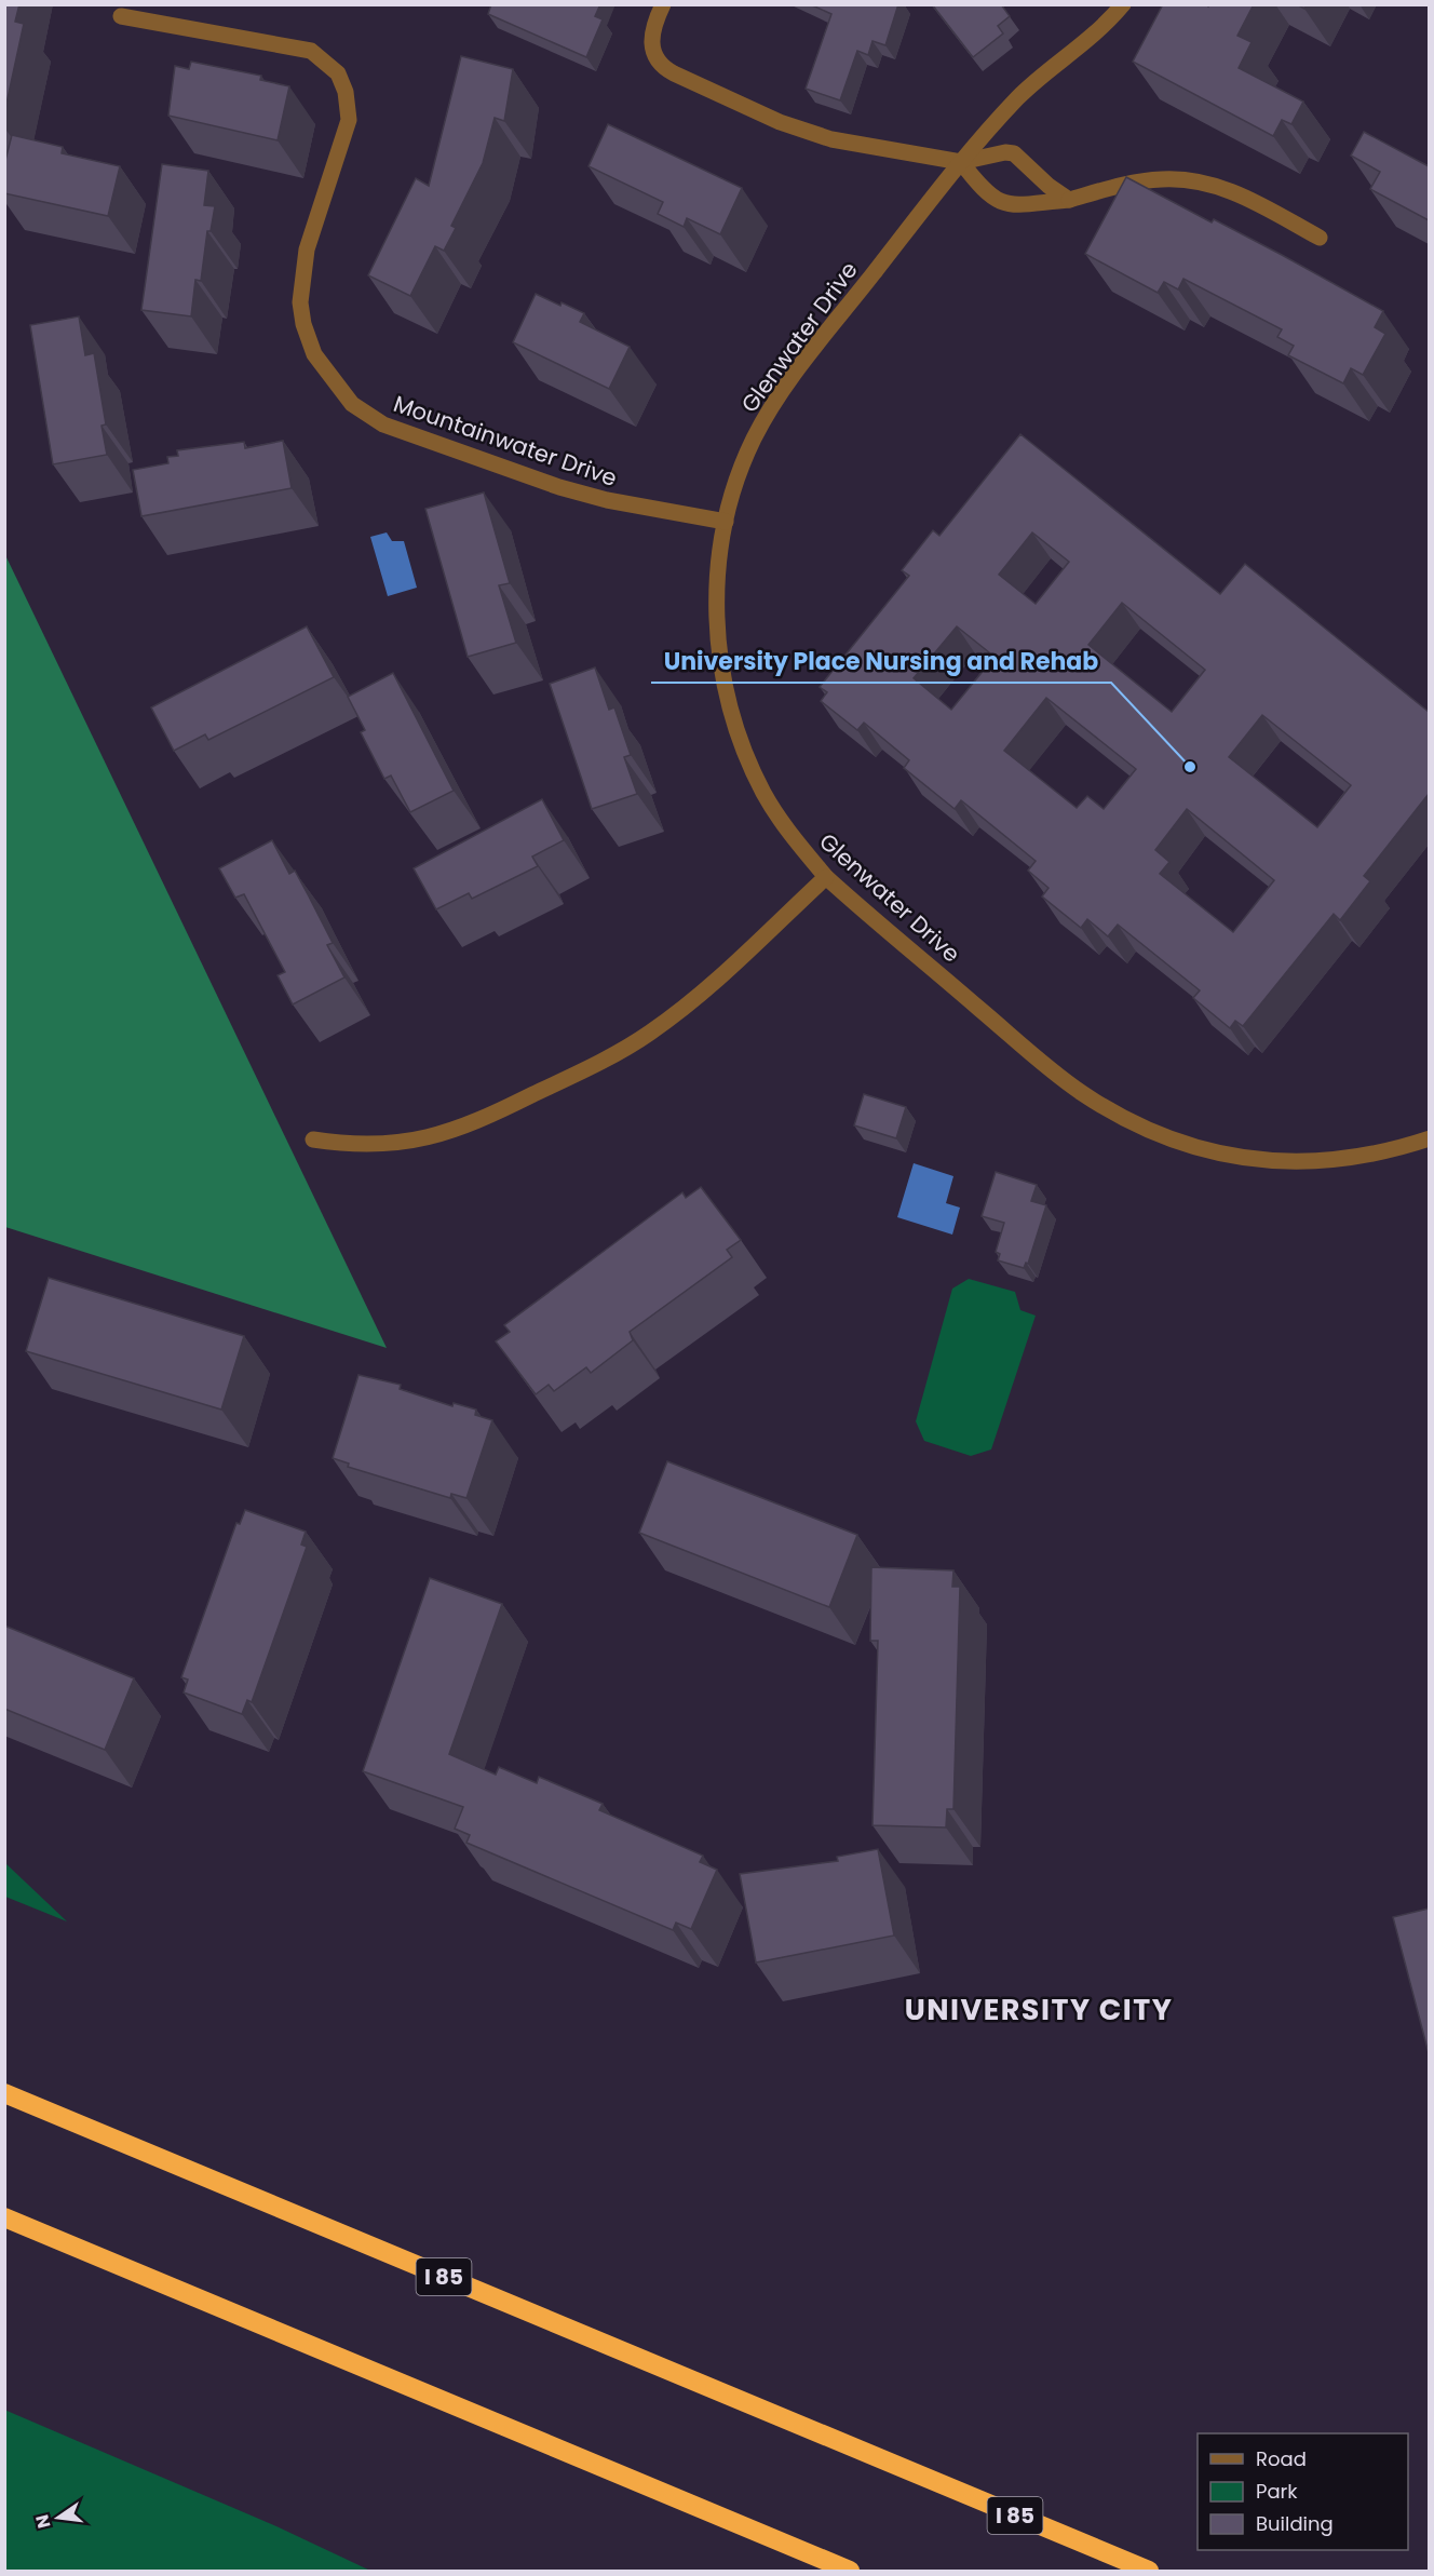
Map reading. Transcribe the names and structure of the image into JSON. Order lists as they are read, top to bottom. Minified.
{"streets":{"highway":["I 85"],"street":["Glenwater Drive","Mountainwater Drive"]},"crossings":[["Glenwater Drive","Mountainwater Drive"]],"districts":["UNIVERSITY CITY"],"places":["University Place Nursing and Rehab"],"legend":["Road","Park","Building"],"north":"left"}
